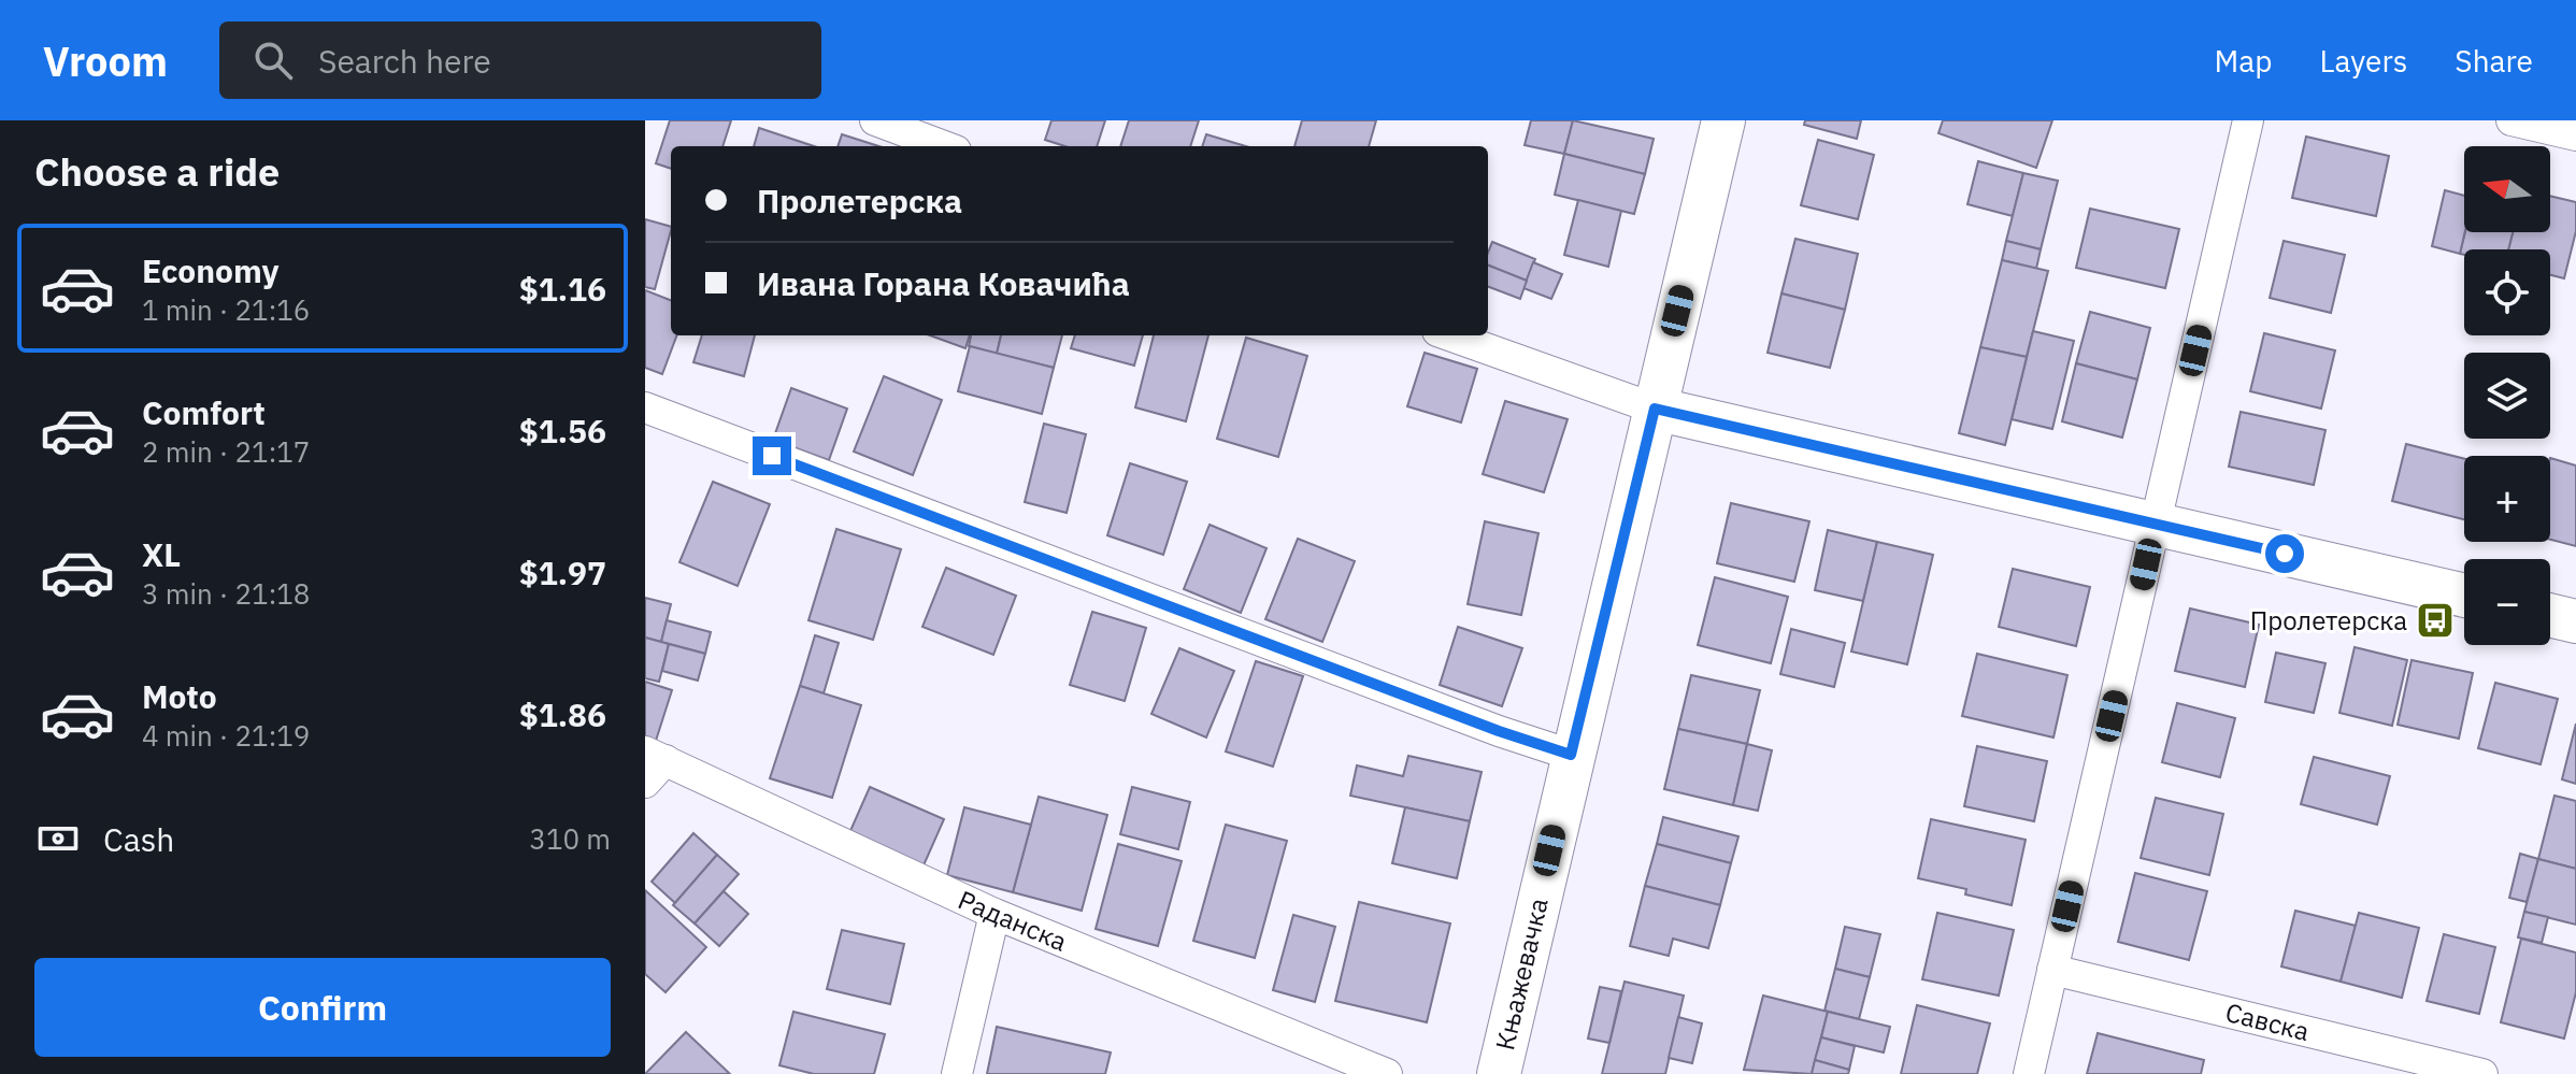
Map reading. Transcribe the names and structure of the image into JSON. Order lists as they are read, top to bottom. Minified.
{"streets":{"main road":["Књажевачка"],"street":["Раданска","Савска"]},"places":{"bus stop":["Пролетерска"]},"north":"left","page":{"header":"Vroom","search":"Search here","nav":["Map","Layers","Share"],"heading":"Choose a ride","map_buttons":["+","−"],"banner":["Пролетерска","Ивана Горана Ковачића"],"list":[{"name":"Economy","note":"1 min · 21:16","value":"$1.16"},{"name":"Comfort","note":"2 min · 21:17","value":"$1.56"},{"name":"XL","note":"3 min · 21:18","value":"$1.97"},{"name":"Moto","note":"4 min · 21:19","value":"$1.86"}],"pay":["Cash","310 m"],"buttons":"Confirm"}}
